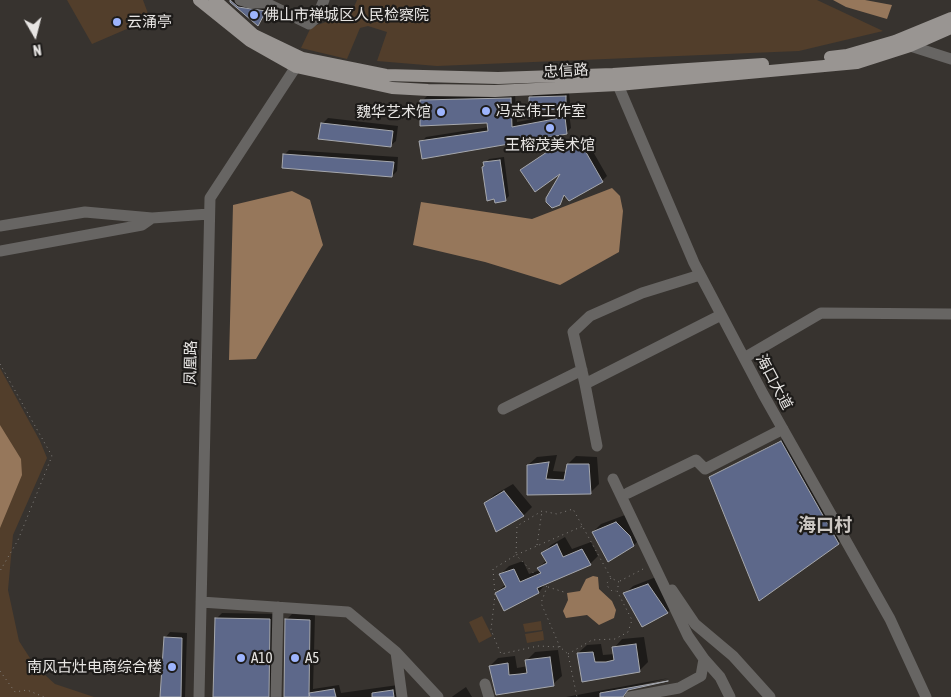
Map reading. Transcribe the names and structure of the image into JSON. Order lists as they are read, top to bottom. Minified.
{"streets":{"main road":["忠信路"],"street":["凤凰路","海口大道"]},"crossings":[["忠信路","凤凰路"],["忠信路","海口大道"]],"districts":["海口村"],"places":["佛山市禅城区人民检察院","云涌亭","冯志伟工作室","魏华艺术馆","王榕茂美术馆","A10","A5","南风古灶电商综合楼"],"north":"bottom"}
